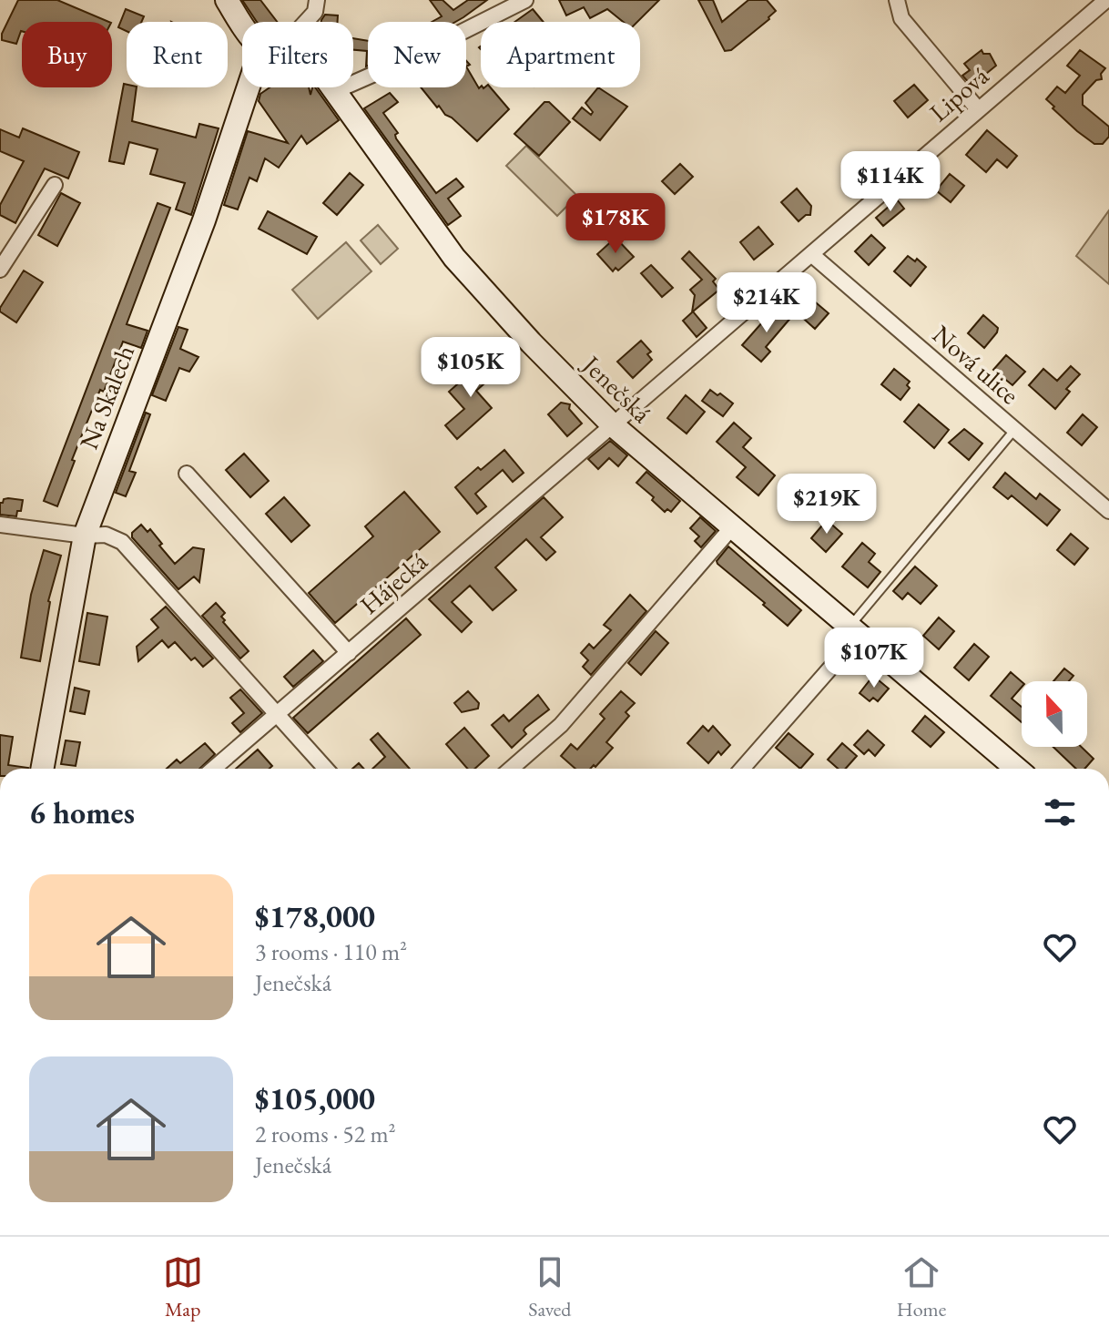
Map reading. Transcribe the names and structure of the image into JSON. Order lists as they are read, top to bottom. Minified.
{"streets":{"street":["Lipová","Nová ulice","Jenečská","Na Skalech","Hájecká"]},"crossings":[["Lipová","Nová ulice"],["Lipová","Jenečská"],["Lipová","Hájecká"],["Jenečská","Hájecká"]],"north":"top","page":{"chip":["Buy","Rent","Filters","New","Apartment"],"price":["$114K","$178K","$214K","$105K","$219K","$107K"],"heading":"6 homes","list":[{"name":"$178,000","note":"3 rooms · 110 m² · Jenečská"},{"name":"$105,000","note":"2 rooms · 52 m² · Jenečská"}],"tabs":["Map","Saved","Home"]}}
